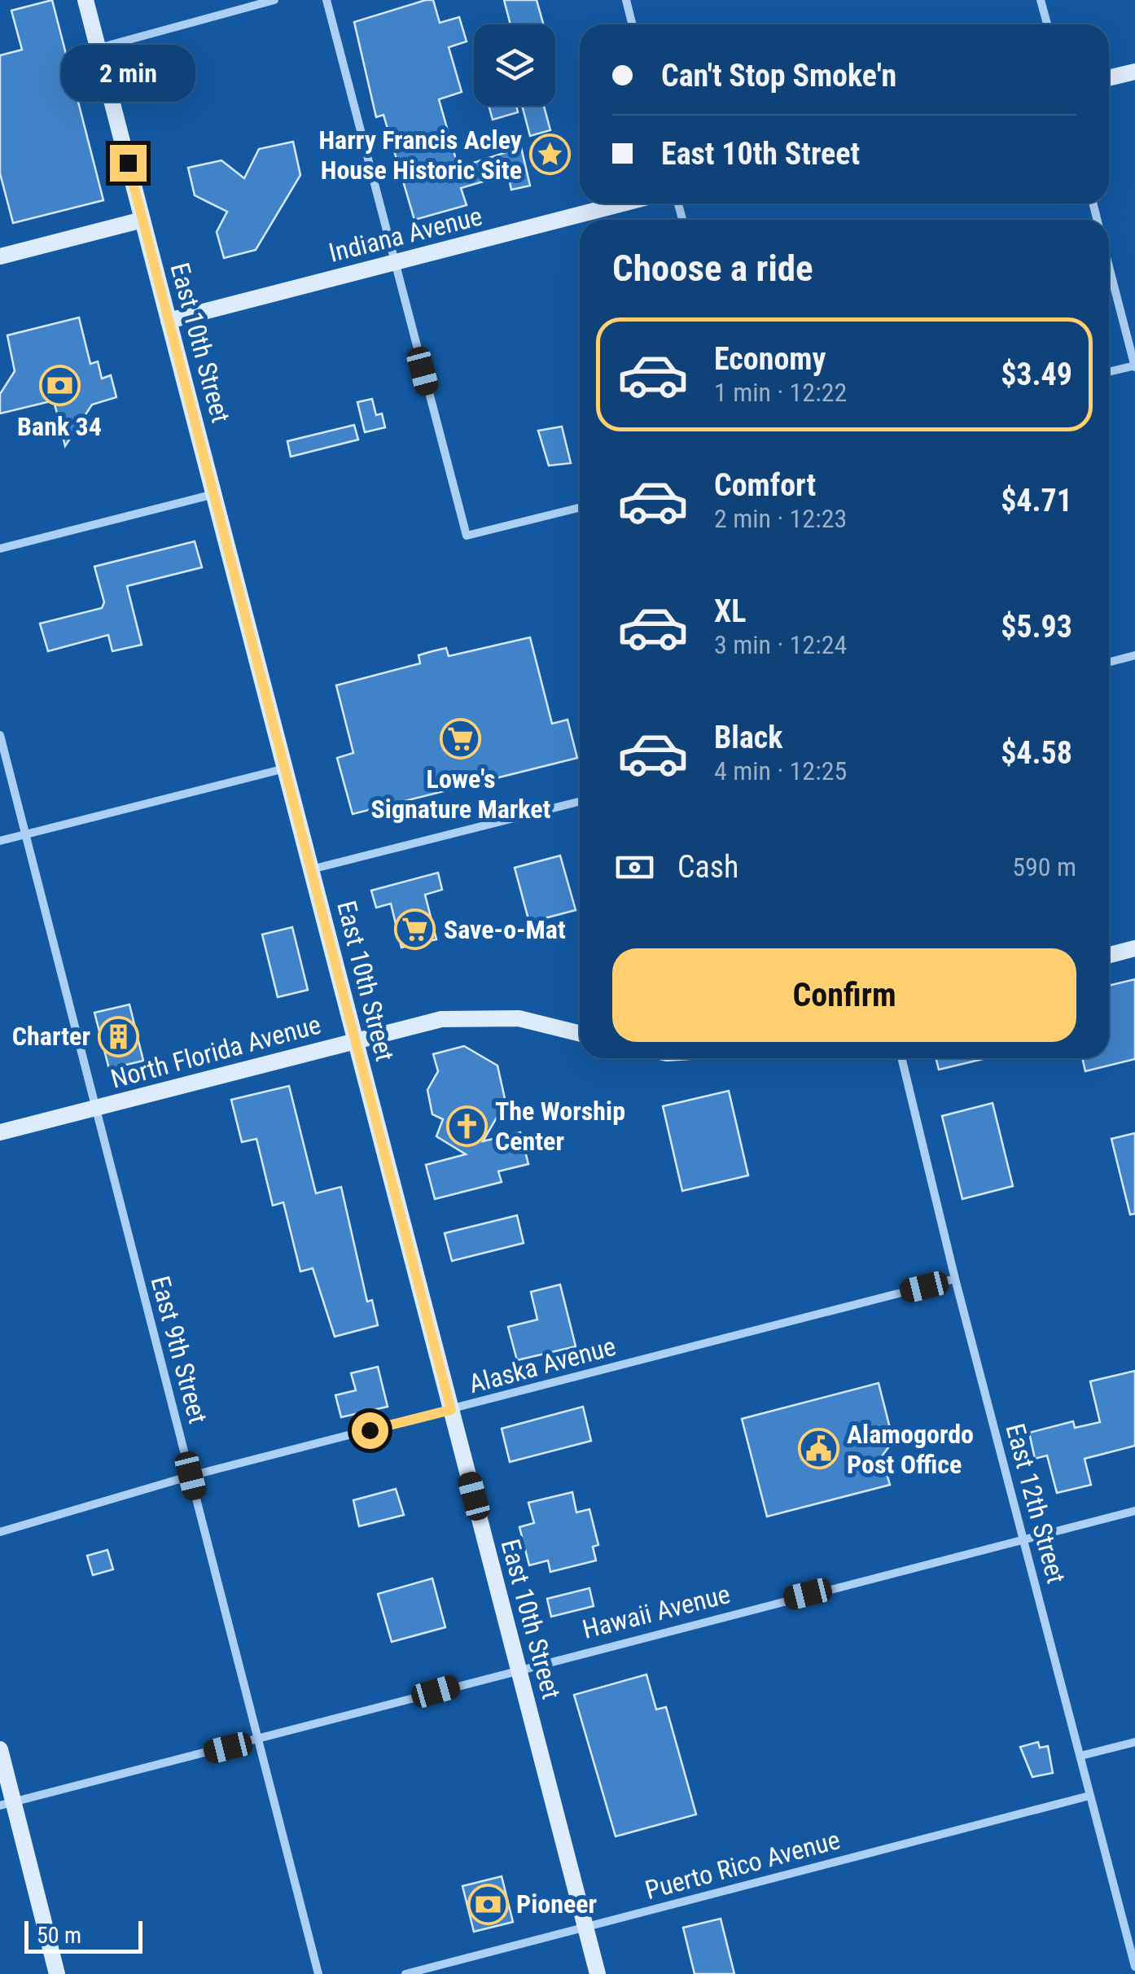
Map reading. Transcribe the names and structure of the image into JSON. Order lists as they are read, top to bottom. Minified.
{"streets":{"main road":["Indiana Avenue","East 10th Street","North Florida Avenue"],"street":["East 9th Street","Alaska Avenue","East 12th Street","Hawaii Avenue","Puerto Rico Avenue"]},"crossings":[["Indiana Avenue","East 10th Street"],["East 10th Street","North Florida Avenue"],["East 10th Street","Alaska Avenue"],["East 10th Street","Hawaii Avenue"],["East 10th Street","Puerto Rico Avenue"],["North Florida Avenue","East 9th Street"],["East 9th Street","Alaska Avenue"],["East 9th Street","Hawaii Avenue"],["Alaska Avenue","East 12th Street"],["East 12th Street","Hawaii Avenue"],["East 12th Street","Puerto Rico Avenue"]],"places":{"place":["Harry Francis Acley House Historic Site"],"bank":["Bank 34","Pioneer"],"supermarket":["Lowe's Signature Market","Save-o-Mat"],"building":["Charter"],"church":["The Worship Center"],"public building":["Alamogordo Post Office"]},"scale_bar":"50 m","page":{"banner":["Can't Stop Smoke'n","East 10th Street"],"bubble":"2 min","heading":"Choose a ride","list":[{"name":"Economy","note":"1 min · 12:22","value":"$3.49"},{"name":"Comfort","note":"2 min · 12:23","value":"$4.71"},{"name":"XL","note":"3 min · 12:24","value":"$5.93"},{"name":"Black","note":"4 min · 12:25","value":"$4.58"}],"pay":["Cash","590 m"],"buttons":"Confirm","scale":"50 m"}}
